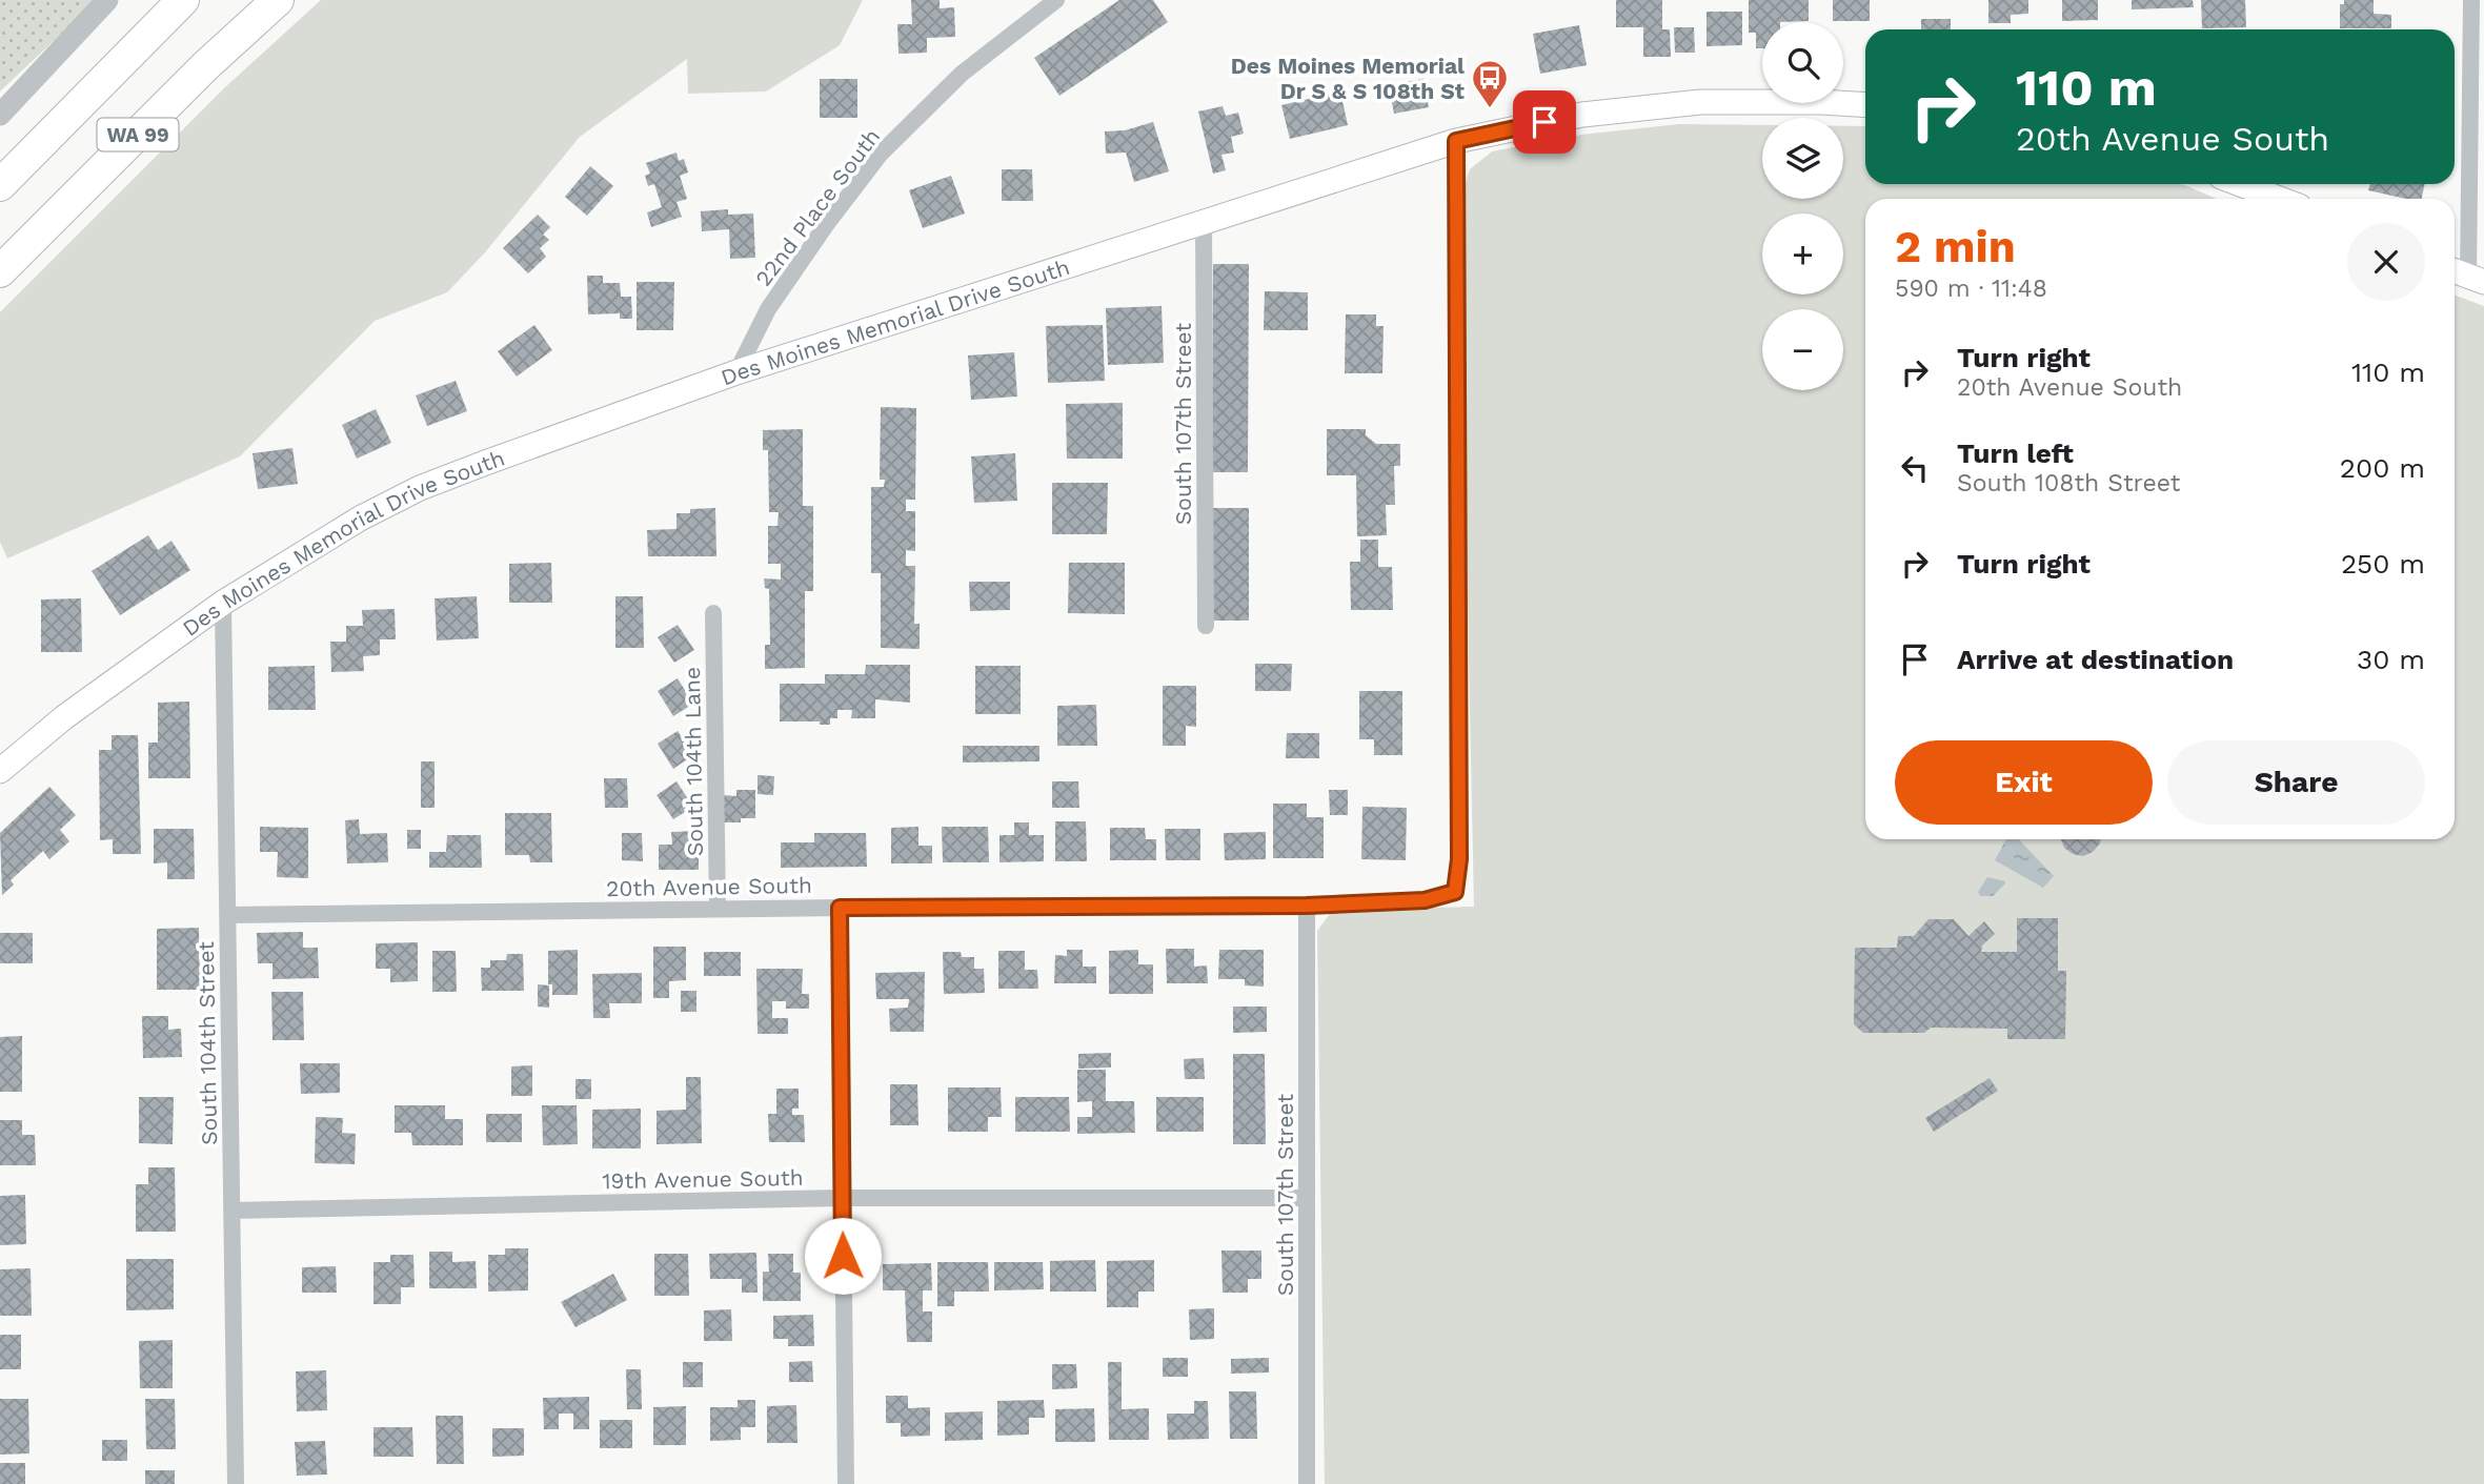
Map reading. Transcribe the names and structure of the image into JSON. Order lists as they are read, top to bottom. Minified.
{"streets":{"highway":["WA 99"],"main road":["Des Moines Memorial Drive South"],"street":["22nd Place South","South 107th Street","South 104th Lane","20th Avenue South","South 104th Street","19th Avenue South"]},"crossings":[["22nd Place South","Des Moines Memorial Drive South"],["Des Moines Memorial Drive South","South 107th Street"],["Des Moines Memorial Drive South","20th Avenue South"],["Des Moines Memorial Drive South","South 104th Street"],["South 107th Street","20th Avenue South"],["South 107th Street","19th Avenue South"],["South 104th Lane","20th Avenue South"],["20th Avenue South","South 104th Street"],["South 104th Street","19th Avenue South"]],"places":{"bus stop":["Des Moines Memorial Dr S & S 108th St"]},"page":{"map_buttons":["+","−"],"turn":["110 m","20th Avenue South"],"heading":["2 min","590 m · 11:48"],"list":[{"name":"Turn right","note":"20th Avenue South","value":"110 m"},{"name":"Turn left","note":"South 108th Street","value":"200 m"},{"name":"Turn right","value":"250 m"},{"name":"Arrive at destination","value":"30 m"}],"buttons":["Exit","Share"]}}
